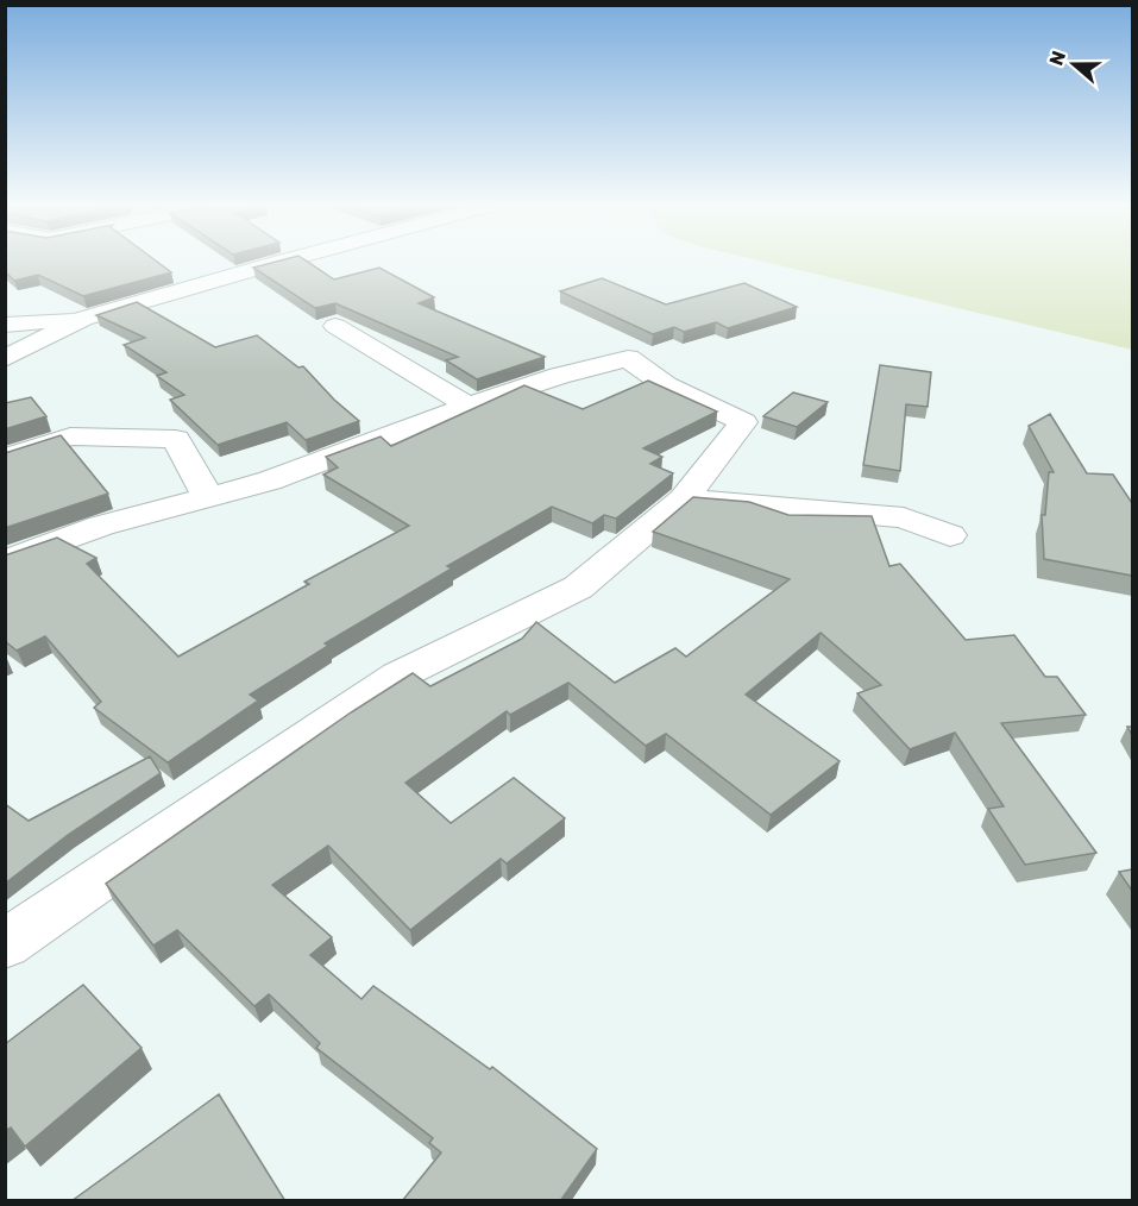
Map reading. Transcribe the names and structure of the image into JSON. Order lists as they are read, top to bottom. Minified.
{"north":"left"}
